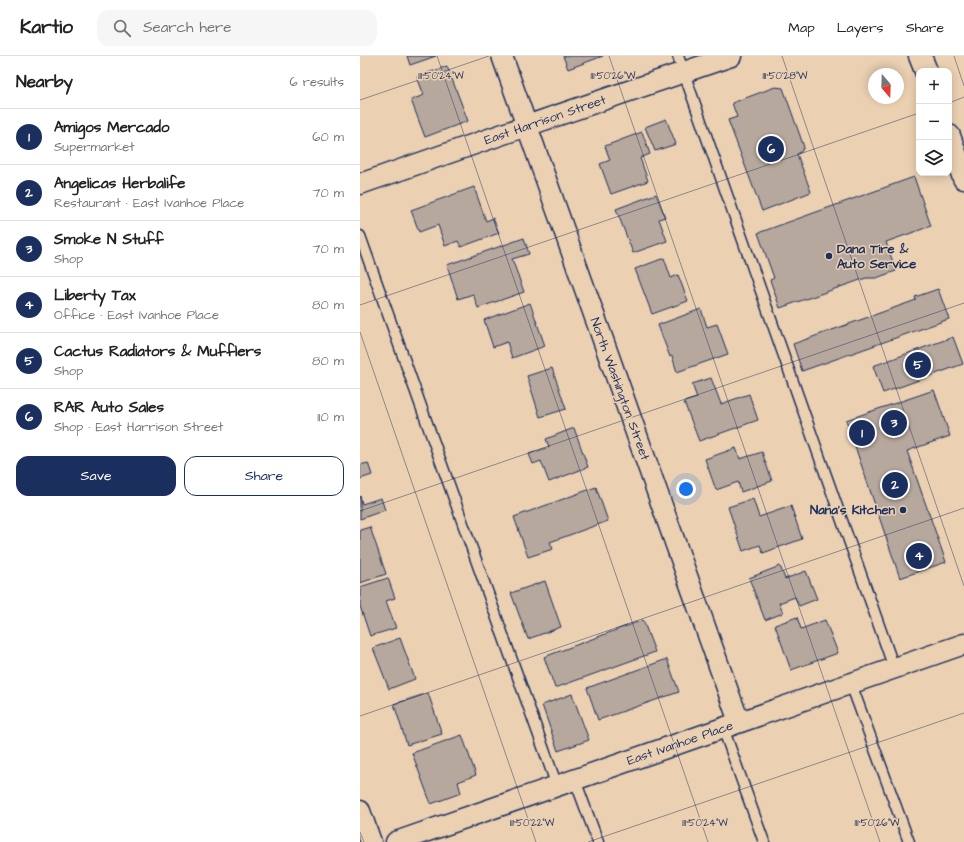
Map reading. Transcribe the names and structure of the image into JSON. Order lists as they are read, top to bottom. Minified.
{"streets":{"street":["East Harrison Street","North Washington Street","East Ivanhoe Place"]},"crossings":[["East Harrison Street","North Washington Street"],["North Washington Street","East Ivanhoe Place"]],"places":["Dana Tire & Auto Service","Nana's Kitchen"],"north":"bottom","page":{"header":"Kartio","search":"Search here","nav":["Map","Layers","Share"],"heading":["Nearby","6 results"],"map_buttons":["+","−"],"list":[{"mark":"1","name":"Amigos Mercado","note":"Supermarket","value":"60 m"},{"mark":"2","name":"Angelicas Herbalife","note":"Restaurant · East Ivanhoe Place","value":"70 m"},{"mark":"3","name":"Smoke N Stuff","note":"Shop","value":"70 m"},{"mark":"4","name":"Liberty Tax","note":"Office · East Ivanhoe Place","value":"80 m"},{"mark":"5","name":"Cactus Radiators & Mufflers","note":"Shop","value":"80 m"},{"mark":"6","name":"RAR Auto Sales","note":"Shop · East Harrison Street","value":"110 m"}],"pins":["6","5","3","1","2","4"],"buttons":["Save","Share"]},"coordinates":["111°50'28\"W","111°50'24\"W","111°50'26\"W","111°50'22\"W"]}
